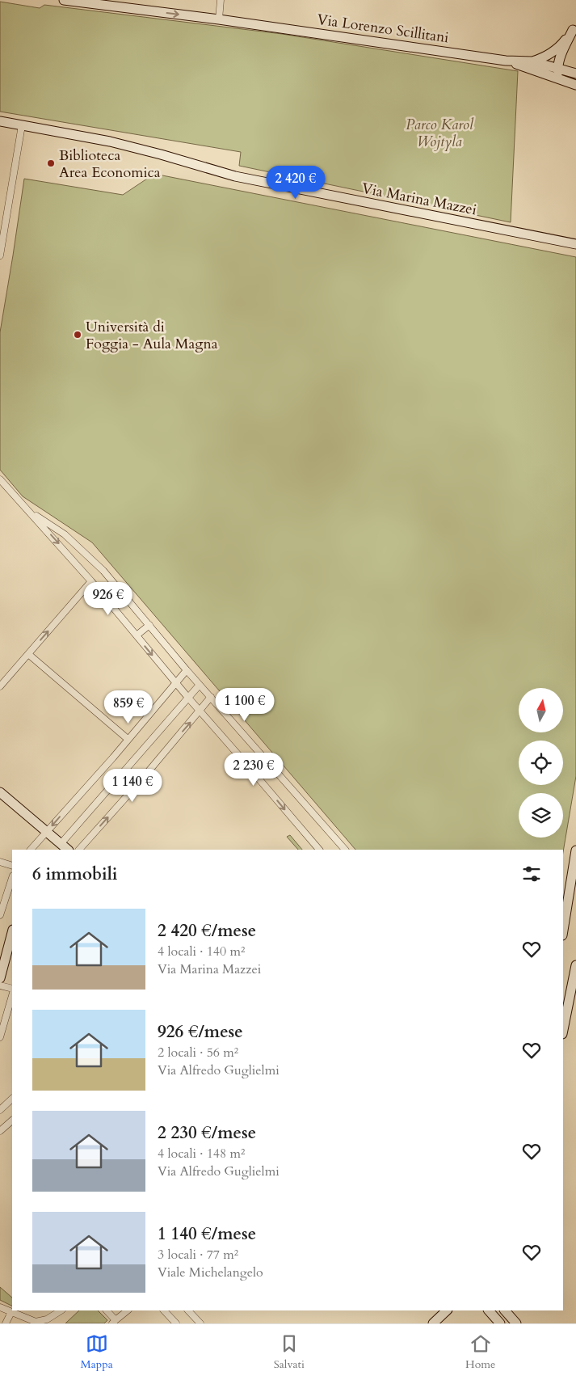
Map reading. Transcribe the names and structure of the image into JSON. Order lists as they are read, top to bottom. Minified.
{"streets":{"street":["Via Lorenzo Scillitani","Via Marina Mazzei"]},"one_way":["Via Lorenzo Scillitani"],"parks":["Parco Karol Wojtyla"],"places":["Biblioteca Area Economica","Università di Foggia - Aula Magna"],"north":"top","page":{"price":["2 420 €","926 €","1 100 €","859 €","2 230 €","1 140 €"],"heading":"6 immobili","list":[{"name":"2 420 €/mese","note":"4 locali · 140 m² · Via Marina Mazzei"},{"name":"926 €/mese","note":"2 locali · 56 m² · Via Alfredo Guglielmi"},{"name":"2 230 €/mese","note":"4 locali · 148 m² · Via Alfredo Guglielmi"},{"name":"1 140 €/mese","note":"3 locali · 77 m² · Viale Michelangelo"}],"tabs":["Mappa","Salvati","Home"]}}
